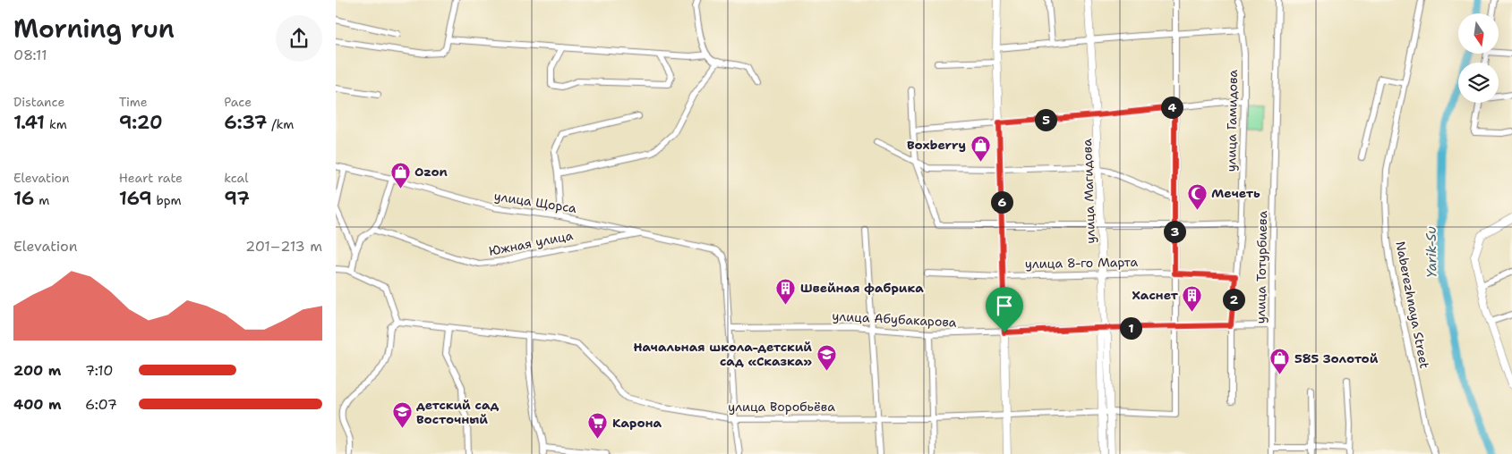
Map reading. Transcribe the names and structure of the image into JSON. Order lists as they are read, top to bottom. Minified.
{"streets":{"main road":["улица Магидова"],"street":["улица Гамидова","улица Щорса","Южная улица","улица 8-го Марта","улица Тотурбиева","Naberezhnaya Street","улица Абубакарова","улица Воробьёва"]},"crossings":[["улица Гамидова","улица 8-го Марта"],["улица Гамидова","улица Абубакарова"],["улица Магидова","улица 8-го Марта"],["улица Магидова","улица Абубакарова"],["улица Магидова","улица Воробьёва"],["улица Щорса","Южная улица"],["улица Щорса","улица Абубакарова"],["улица Тотурбиева","улица Абубакарова"],["улица Абубакарова","улица Воробьёва"]],"water":["Yarik-Su"],"places":{"shop":["Boxberry","Ozon","585 Золотой"],"mosque":["Мечеть"],"building":["Швейная фабрика","Хаснет"],"school or university":["Начальная школа-детский сад «Сказка»","детский сад Восточный"],"supermarket":["Карона"]},"north":"bottom","page":{"heading":["Morning run","08:11"],"stats":[["Distance","1.41 km"],["Time","9:20"],["Pace","6:37 /km"],["Elevation","16 m"],["Heart rate","169 bpm"],["kcal","97"]],"pins":["4","5","6","3","2","1"],"chart":["Elevation","201–213 m"],"list":[{"name":"200 m","note":"7:10"},{"name":"400 m","note":"6:07"}]}}
